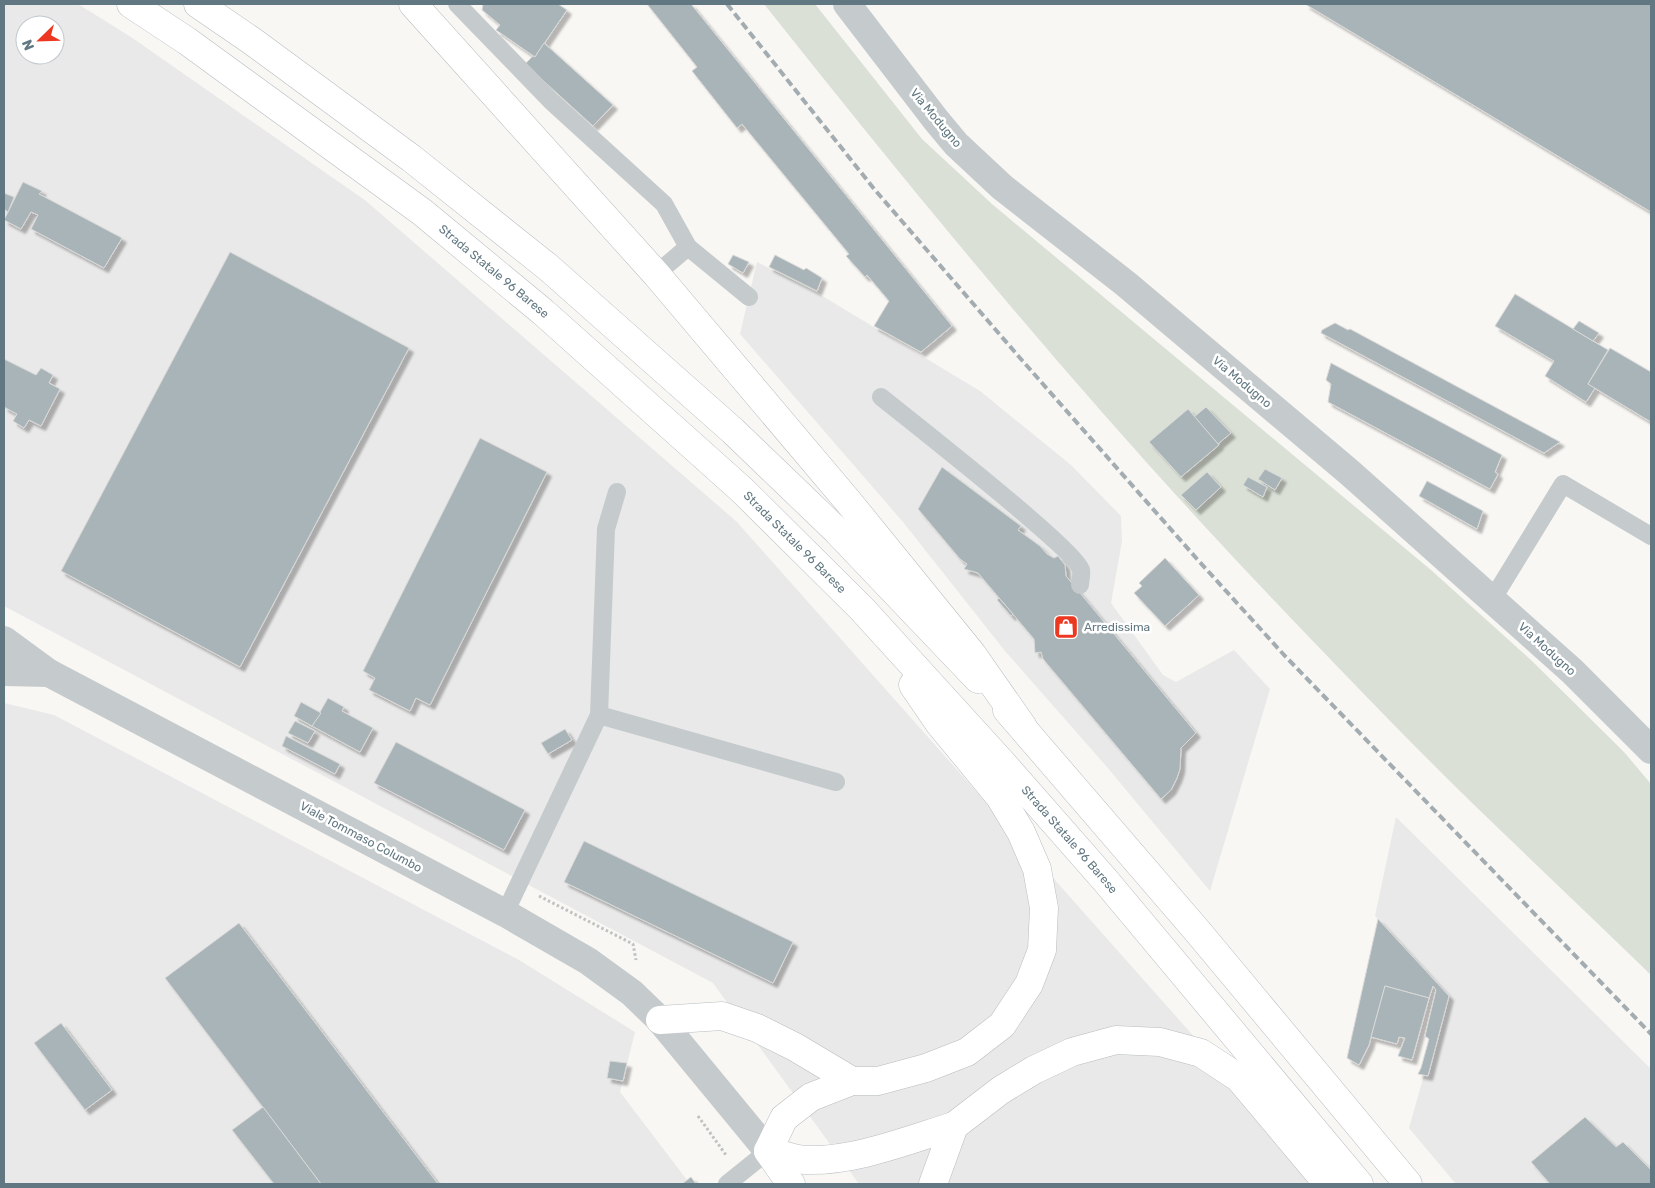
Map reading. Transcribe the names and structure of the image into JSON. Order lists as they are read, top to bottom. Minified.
{"streets":{"main road":["Strada Statale 96 Barese"],"street":["Via Modugno","Viale Tommaso Columbo"]},"places":{"shop":["Arredissima"]},"north":"bottom left"}
